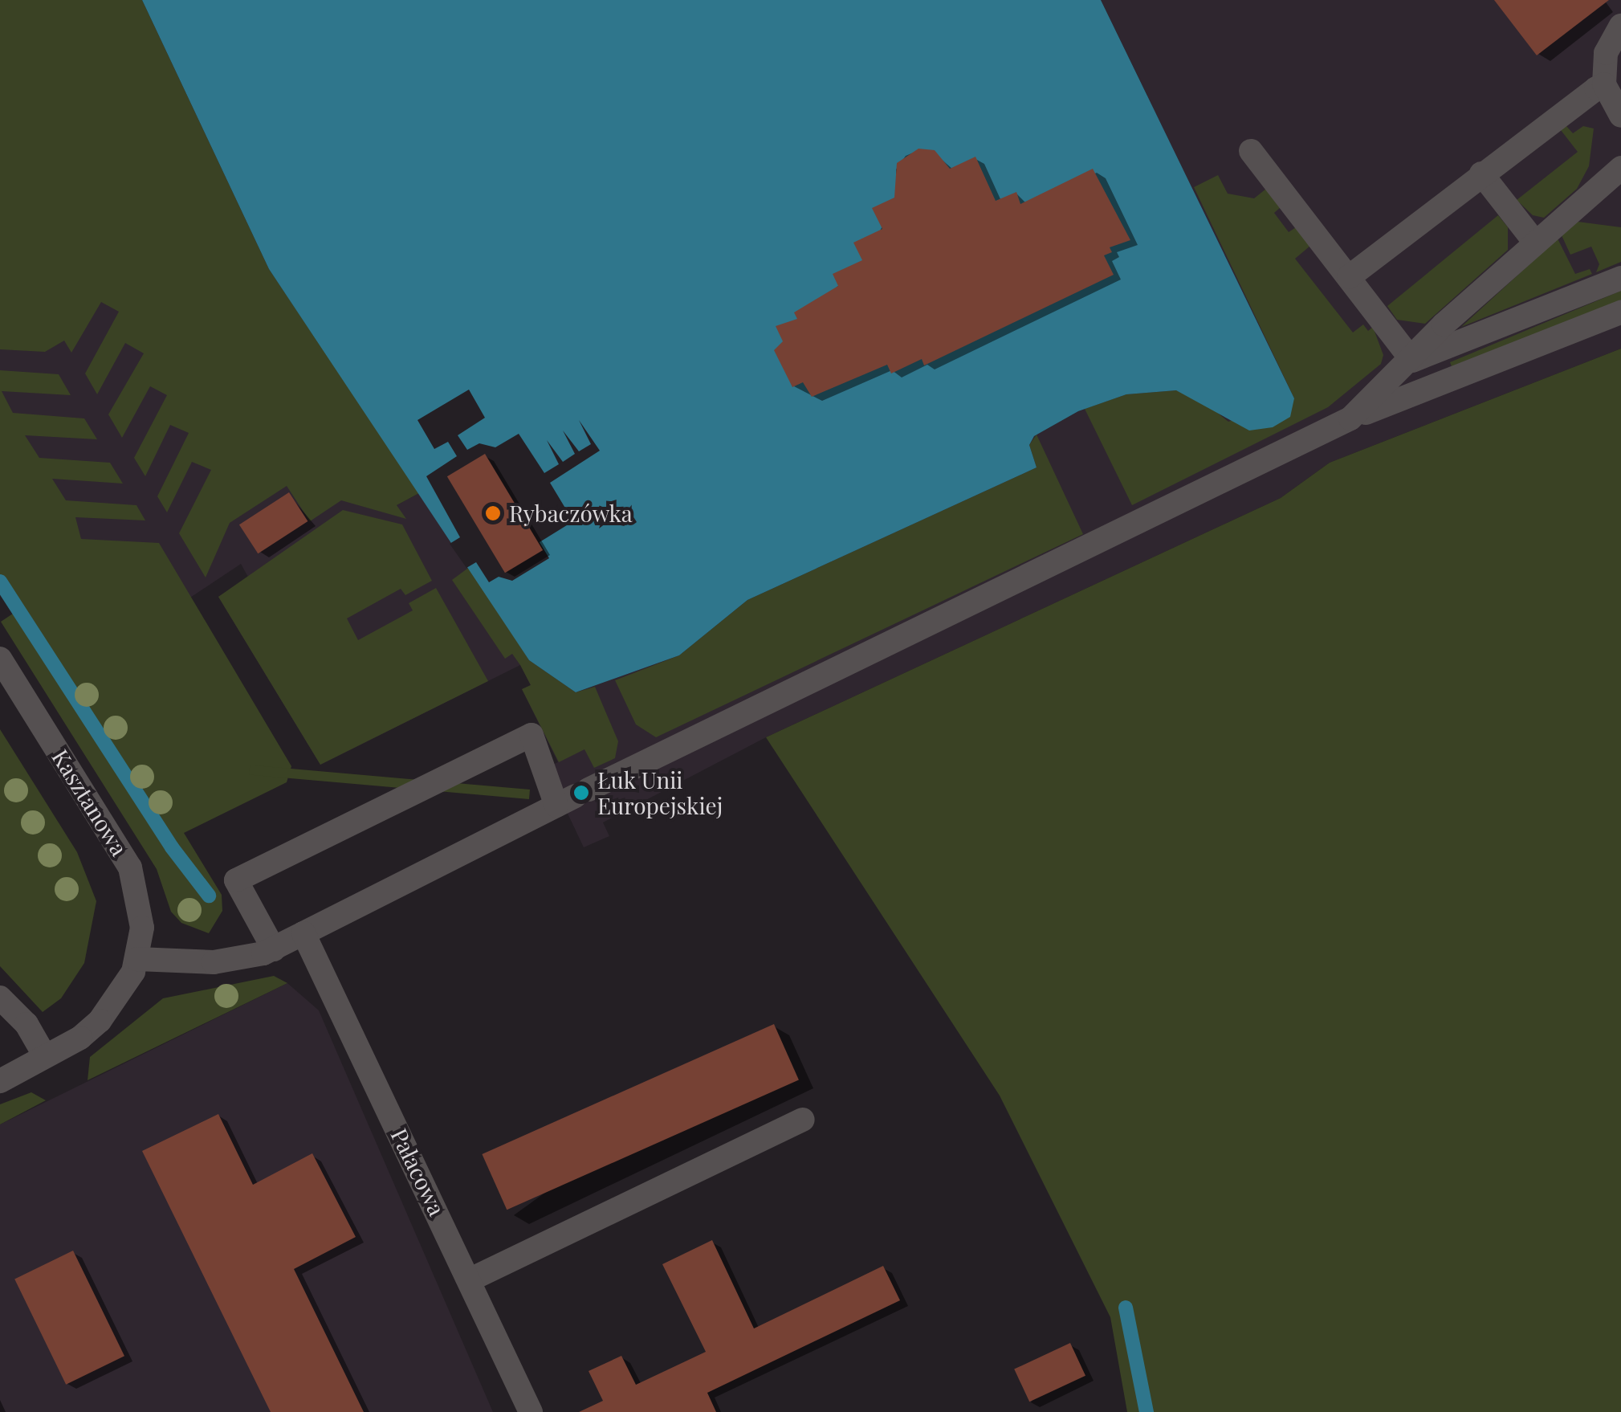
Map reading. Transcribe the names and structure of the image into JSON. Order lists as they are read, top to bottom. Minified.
{"streets":{"street":["Kasztanowa","Pałacowa"]},"places":["Rybaczówka","Łuk Unii Europejskiej"]}
